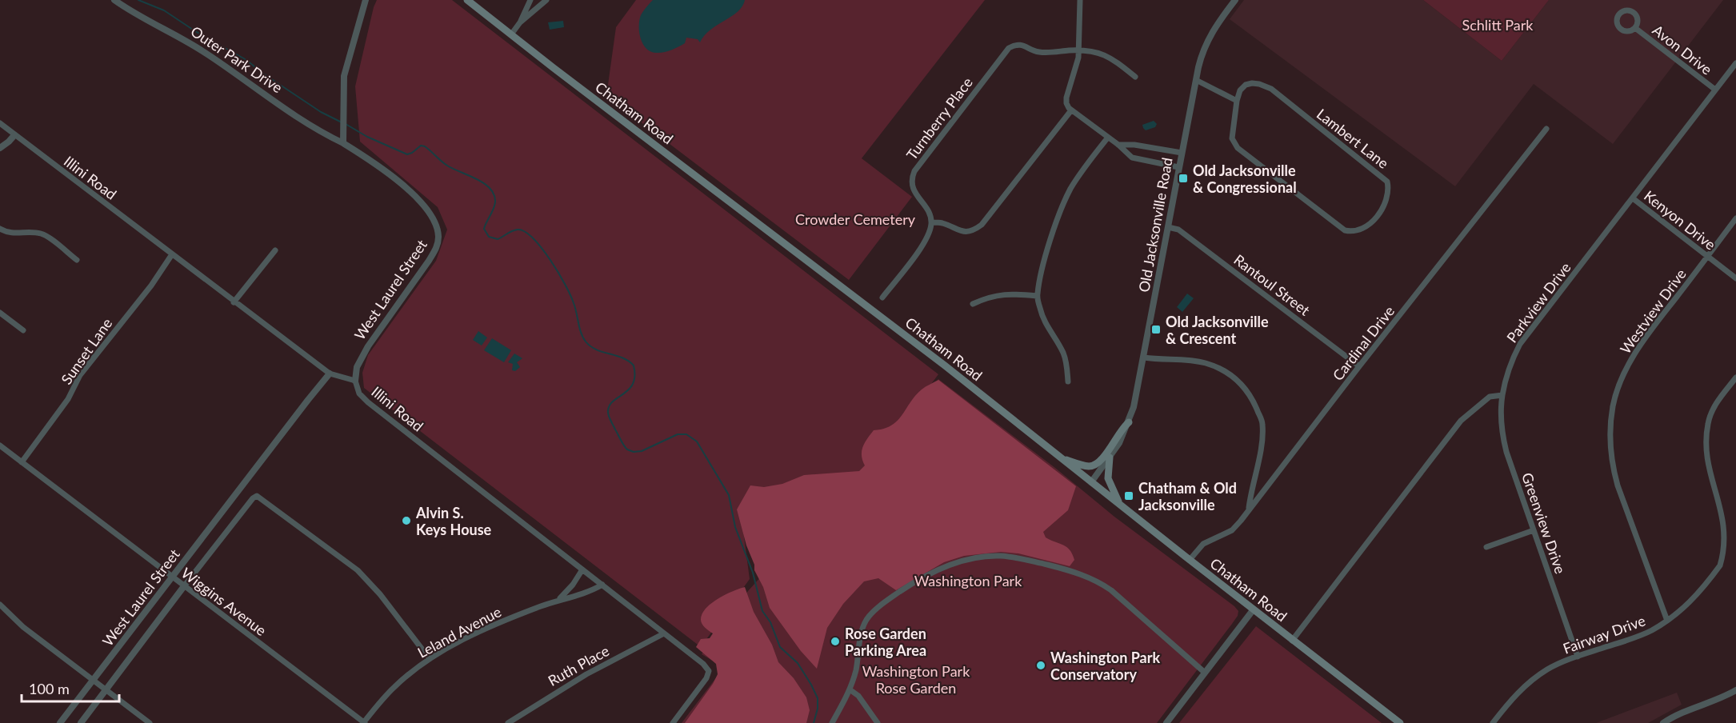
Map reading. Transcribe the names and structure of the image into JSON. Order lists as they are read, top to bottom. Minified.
{"streets":{"main road":["Chatham Road"],"street":["Avon Drive","Outer Park Drive","Turnberry Place","Lambert Lane","Illini Road","Kenyon Drive","Old Jacksonville Road","Rantoul Street","West Laurel Street","Parkview Drive","Westview Drive","Cardinal Drive","Sunset Lane","Greenview Drive","Wiggins Avenue","Leland Avenue","Fairway Drive","Ruth Place"]},"crossings":[["Avon Drive","Parkview Drive"],["Outer Park Drive","West Laurel Street"],["Chatham Road","Old Jacksonville Road"],["Chatham Road","Cardinal Drive"],["Illini Road","West Laurel Street"],["Illini Road","Sunset Lane"],["Illini Road","Leland Avenue"],["Illini Road","Ruth Place"],["Kenyon Drive","Parkview Drive"],["Kenyon Drive","Westview Drive"],["Old Jacksonville Road","Rantoul Street"],["Rantoul Street","Cardinal Drive"],["West Laurel Street","Wiggins Avenue"],["West Laurel Street","Leland Avenue"],["Parkview Drive","Greenview Drive"],["Westview Drive","Fairway Drive"],["Sunset Lane","Wiggins Avenue"],["Greenview Drive","Fairway Drive"],["Wiggins Avenue","Leland Avenue"]],"parks":["Schlitt Park","Crowder Cemetery","Washington Park","Washington Park Rose Garden"],"places":{"transit":["Old Jacksonville & Congressional","Old Jacksonville & Crescent","Chatham & Old Jacksonville"],"other":["Alvin S. Keys House","Rose Garden Parking Area","Washington Park Conservatory"]},"scale_bar":"100 m"}
